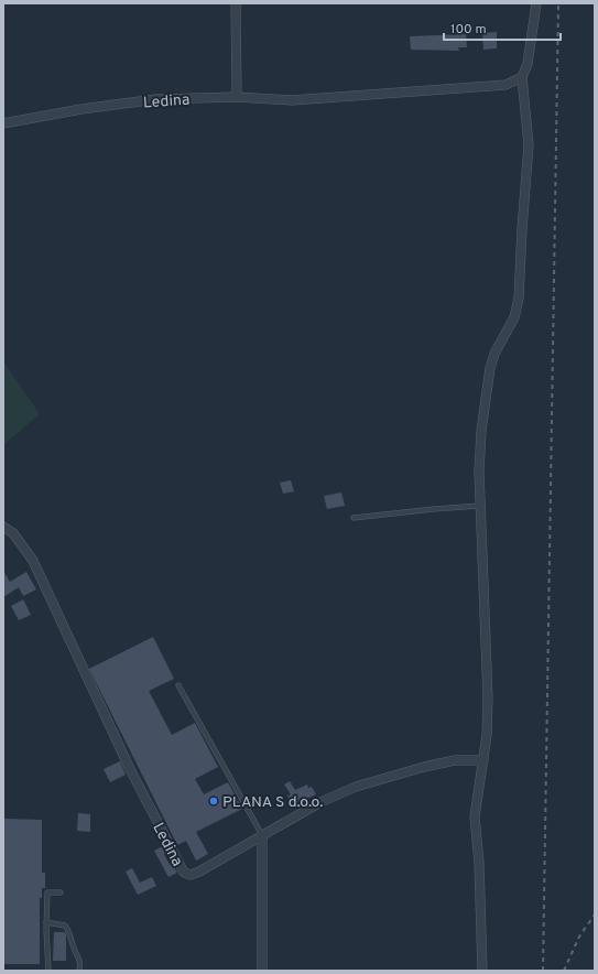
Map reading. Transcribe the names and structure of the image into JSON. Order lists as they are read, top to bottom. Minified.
{"streets":{"street":["Ledina"]},"places":["PLANA S d.o.o."],"scale_bar":"100 m"}
